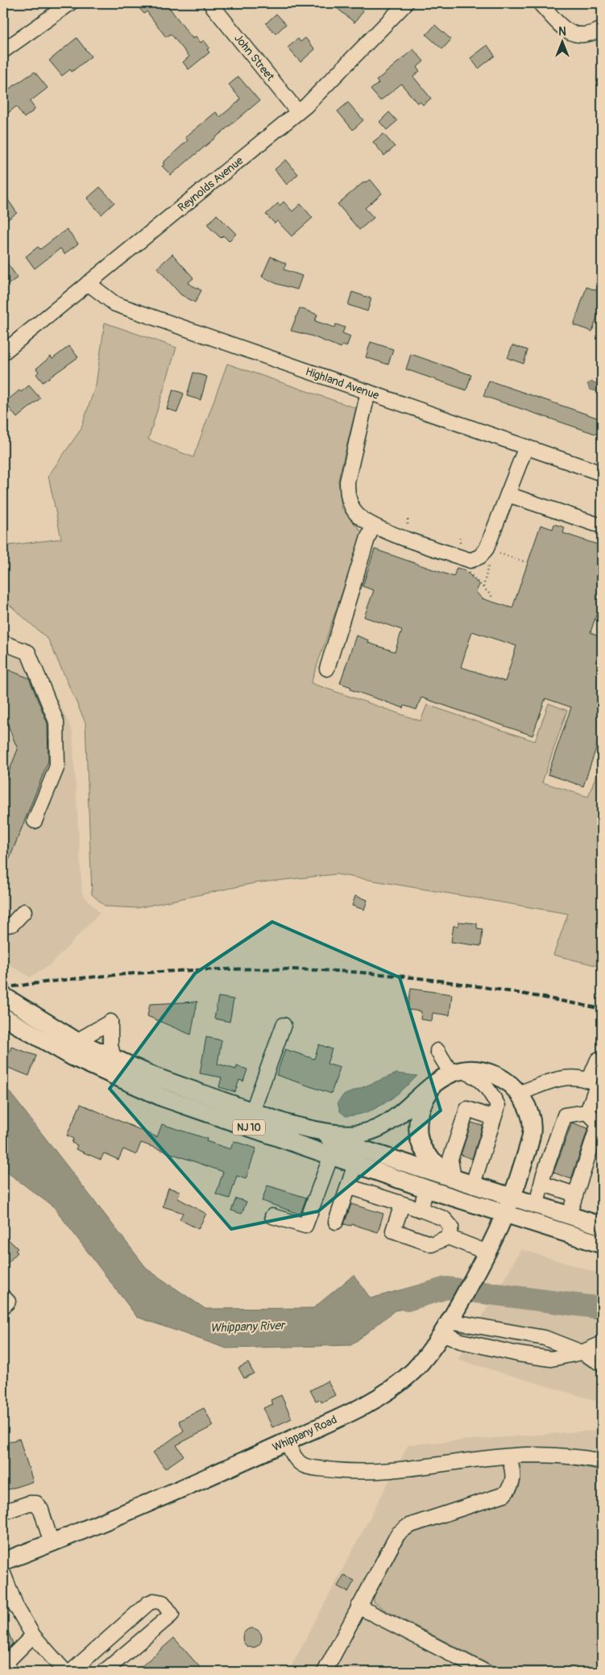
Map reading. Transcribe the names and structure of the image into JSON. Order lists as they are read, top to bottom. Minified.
{"streets":{"main road":["NJ 10","Whippany Road"],"street":["John Street","Reynolds Avenue","Highland Avenue"]},"crossings":[["John Street","Reynolds Avenue"],["Reynolds Avenue","Highland Avenue"],["NJ 10","Whippany Road"]],"water":["Whippany River"],"north":"top"}
